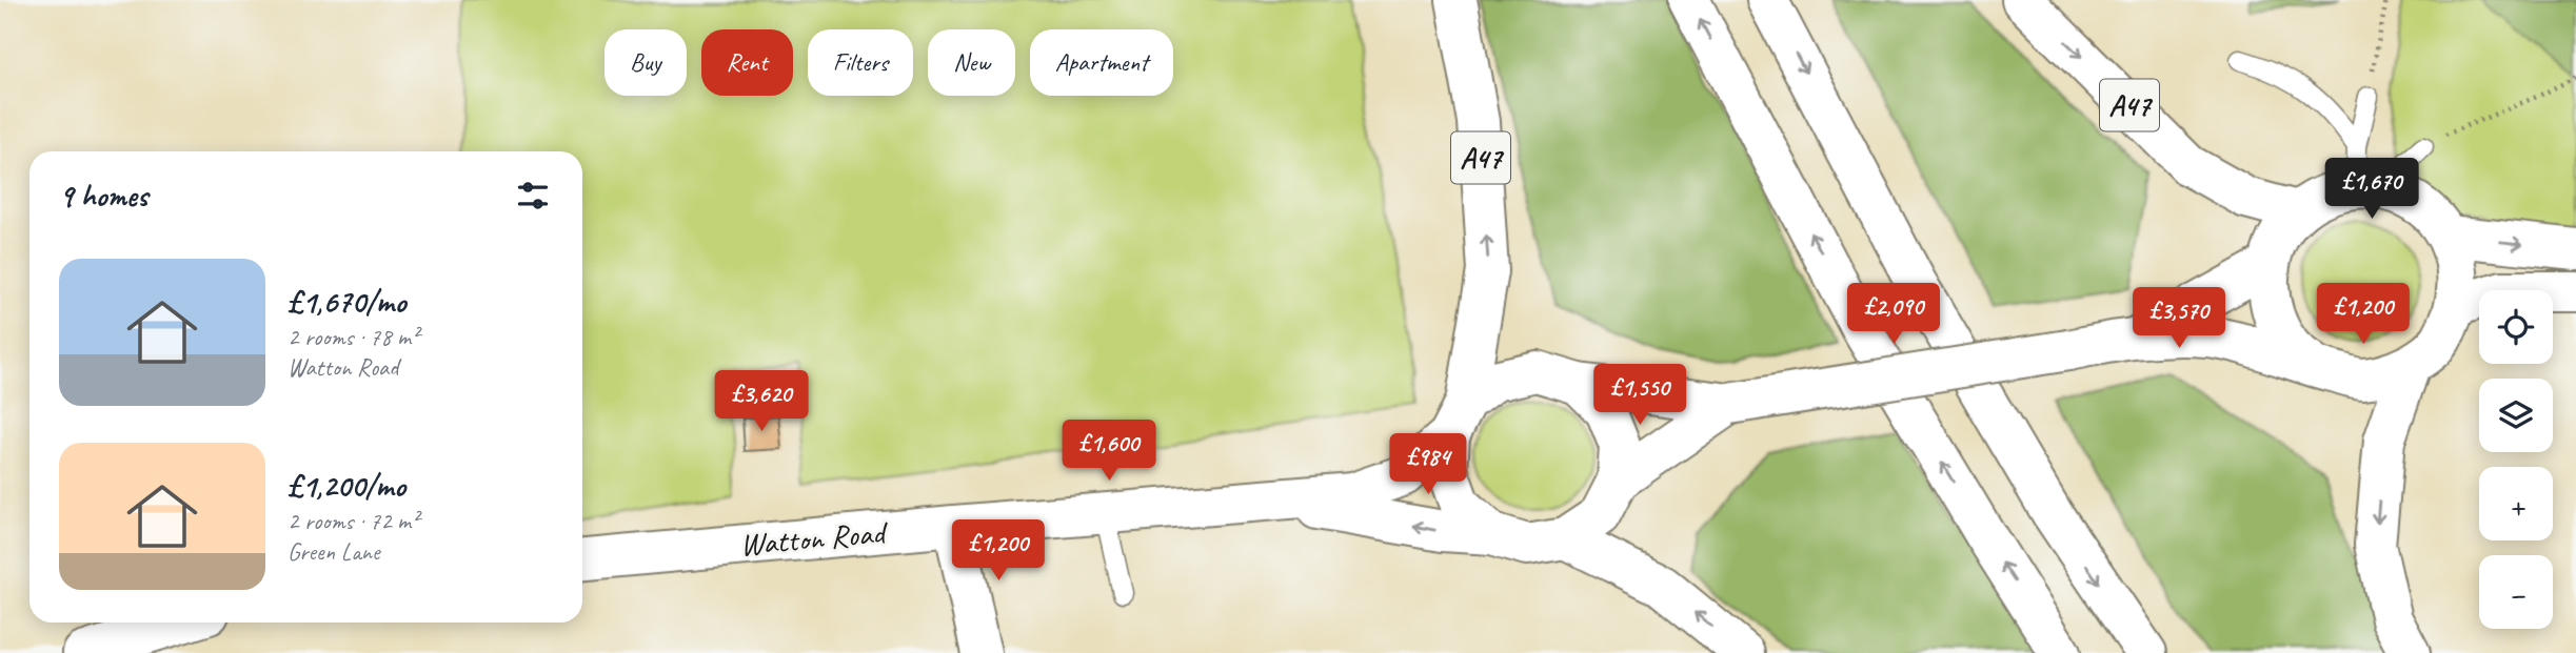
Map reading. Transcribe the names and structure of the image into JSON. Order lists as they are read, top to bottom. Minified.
{"streets":{"main road":["A47","Watton Road"]},"crossings":[["A47","Watton Road"]],"page":{"chip":["Buy","Rent","Filters","New","Apartment"],"heading":"9 homes","price":["£1,670","£2,090","£1,200","£3,570","£1,550","£3,620","£1,600","£984","£1,200"],"list":[{"name":"£1,670/mo","note":"2 rooms · 78 m² · Watton Road"},{"name":"£1,200/mo","note":"2 rooms · 72 m² · Green Lane"}],"map_buttons":["+","−"]}}
